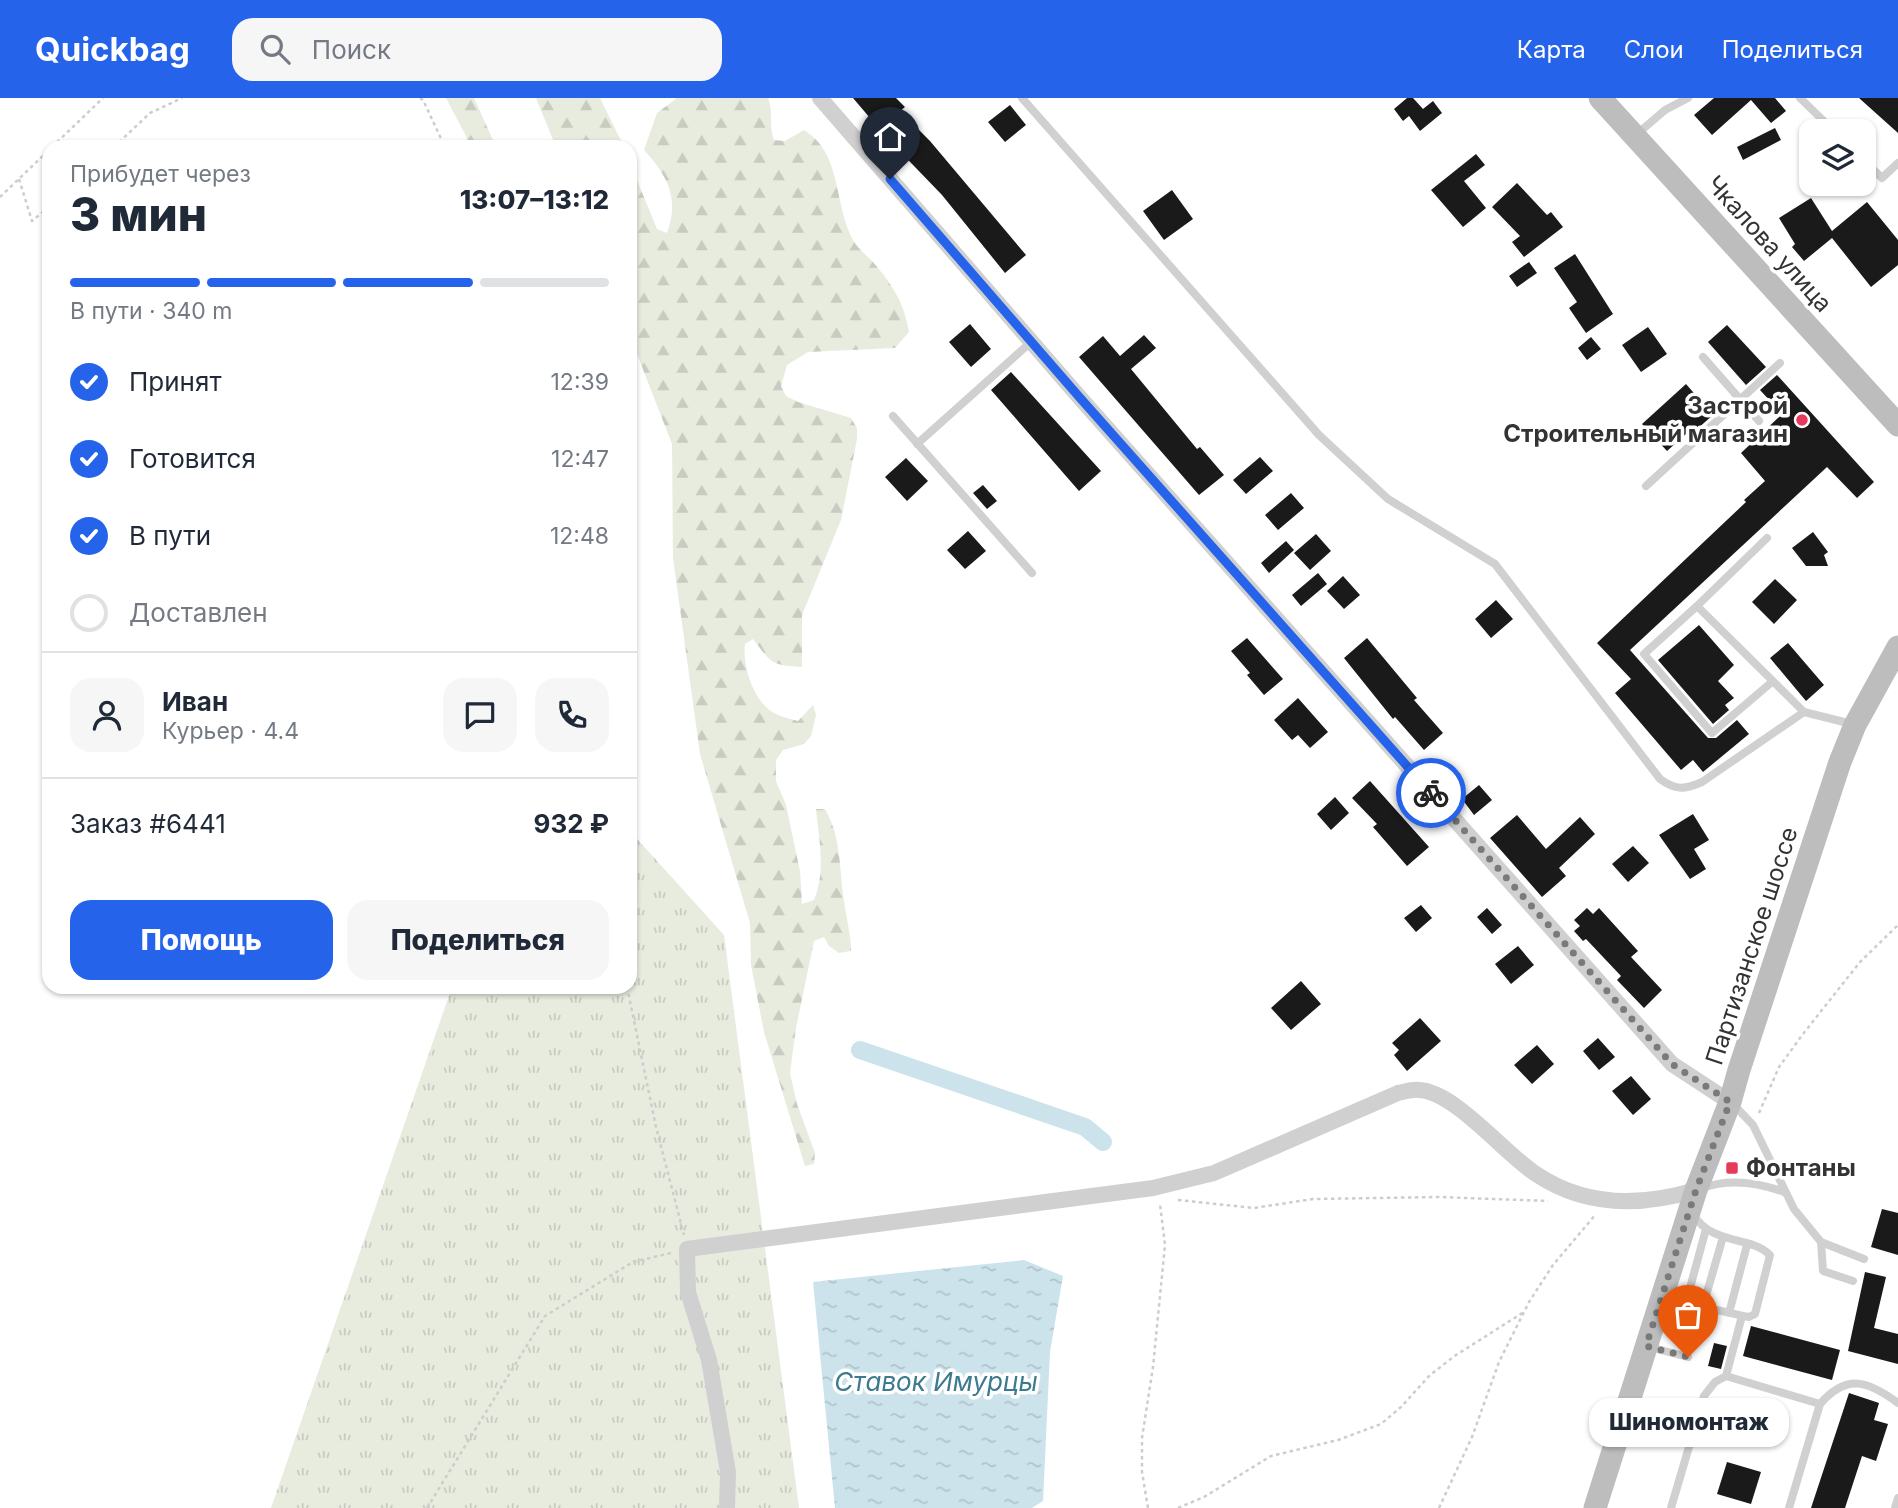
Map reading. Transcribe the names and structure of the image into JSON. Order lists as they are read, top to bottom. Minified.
{"streets":{"main road":["Чкалова улица","Партизанское шоссе"]},"water":["Ставок Имурцы"],"places":{"other":["Застрой Строительный магазин","Шиномонтаж"],"transit":["Фонтаны"]},"page":{"header":"Quickbag","search":"Поиск","nav":["Карта","Слои","Поделиться"],"heading":["3 мин","Прибудет через","13:07–13:12"],"panel":["Иван","Курьер · 4.4","Заказ #6441","932 ₽"],"bar":"В пути · 340 m","list":[["Принят","12:39"],["Готовится","12:47"],["В пути","12:48"],"Доставлен"],"buttons":["Помощь","Поделиться"],"bubble":"Шиномонтаж"}}
